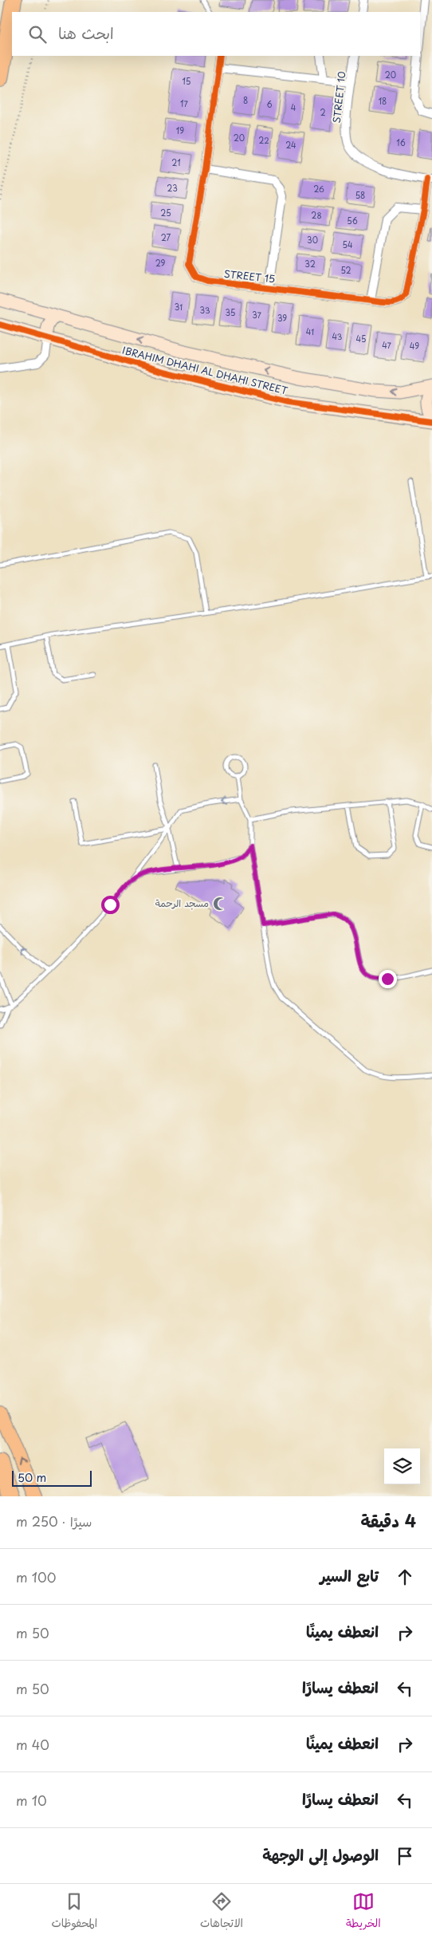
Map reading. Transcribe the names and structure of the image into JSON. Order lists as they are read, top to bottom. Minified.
{"streets":{"street":["STREET 10","STREET 15","IBRAHIM DHAHI AL DHAHI STREET"]},"crossings":[["STREET 10","STREET 15"]],"places":{"mosque":["مسجد الرحمة"]},"house_numbers":["20","15","8","18","17","6","4","2","19","20","22","16","24","21","23","26","58","25","28","56","27","30","54","29","32","52","31","33","35","37","39","41","43","45","47","49"],"scale_bar":"50 m","page":{"search":"ابحث هنا","scale":"50 m","heading":["4 دقيقة","سيرًا · 250 m"],"list":[["تابع السير","100 m"],["انعطف يمينًا","50 m"],["انعطف يسارًا","50 m"],["انعطف يمينًا","40 m"],["انعطف يسارًا","10 m"],"الوصول إلى الوجهة"],"nav":["الخريطة","الاتجاهات","المحفوظات"]}}
